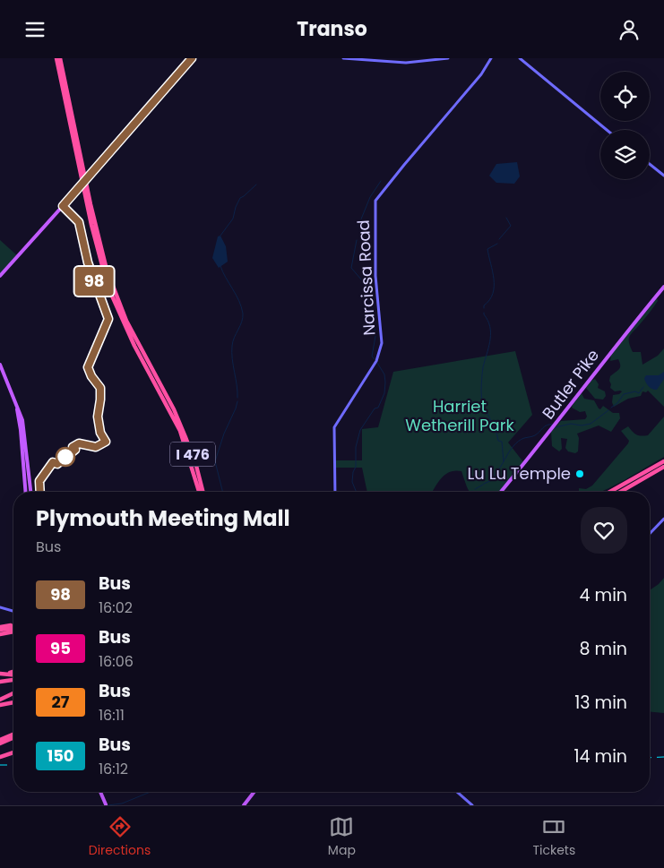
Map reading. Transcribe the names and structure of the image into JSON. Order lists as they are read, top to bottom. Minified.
{"streets":{"highway":["I 476"],"main road":["Butler Pike"],"street":["Narcissa Road"]},"parks":["Harriet Wetherill Park"],"places":["Lu Lu Temple"],"lines":["bus line 98"],"page":{"header":"Transo","on_map":"98","heading":["Plymouth Meeting Mall","Bus"],"list":[{"mark":"98","name":"Bus","note":"16:02","value":"4 min"},{"mark":"95","name":"Bus","note":"16:06","value":"8 min"},{"mark":"27","name":"Bus","note":"16:11","value":"13 min"},{"mark":"150","name":"Bus","note":"16:12","value":"14 min"}],"tabs":["Directions","Map","Tickets"]}}
